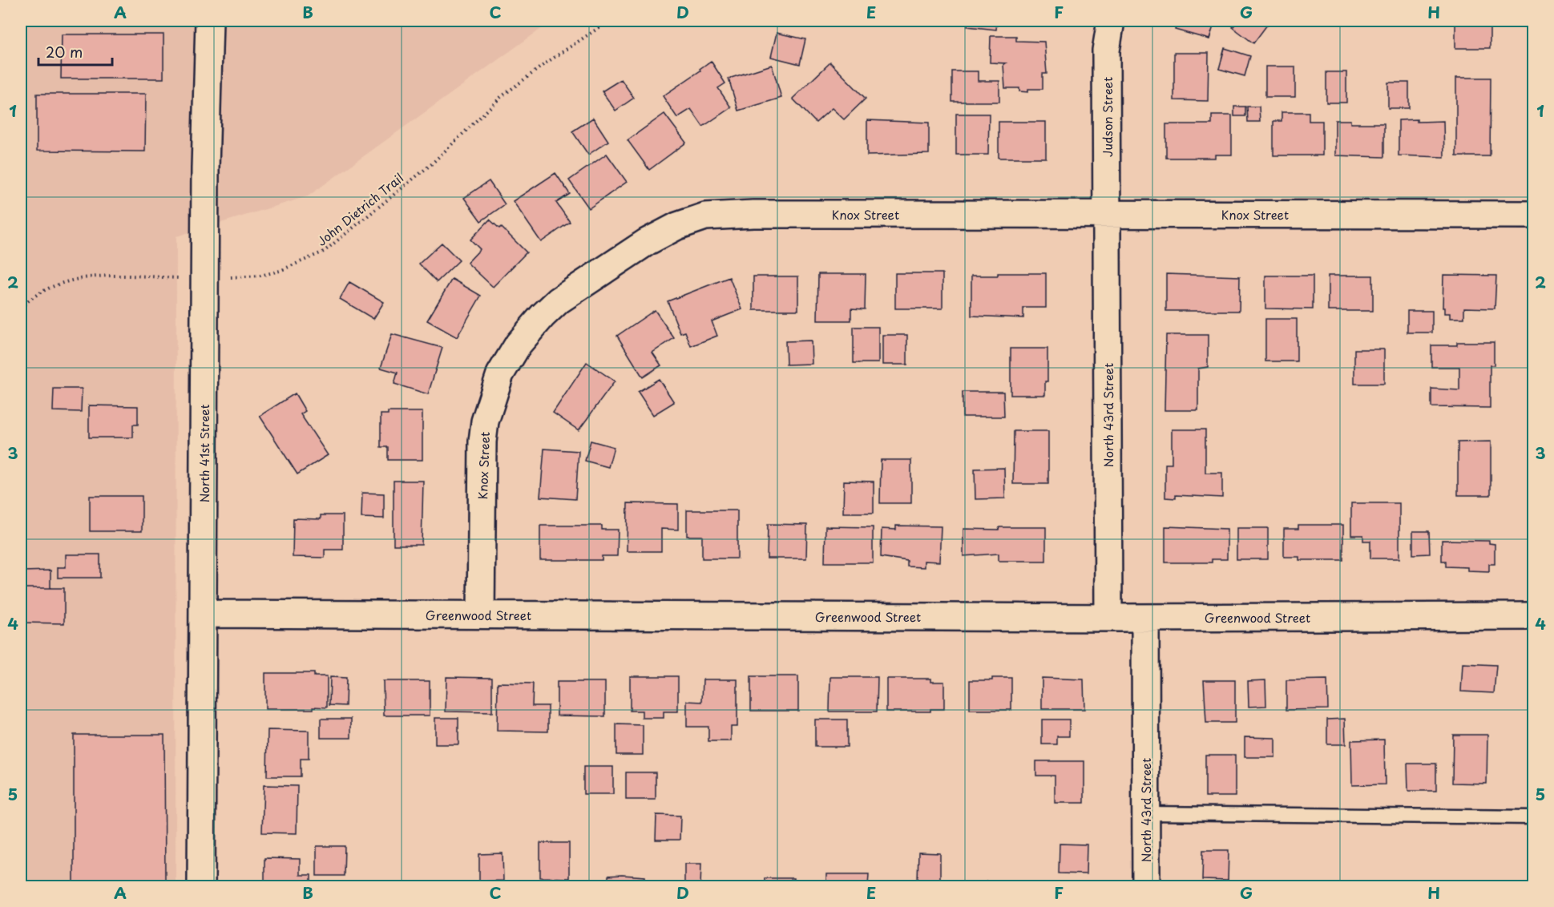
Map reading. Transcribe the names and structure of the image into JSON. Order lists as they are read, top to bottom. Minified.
{"streets":{"street":["Judson Street","Knox Street","North 43rd Street","North 41st Street","Greenwood Street"],"path":["John Dietrich Trail"]},"crossings":[["Judson Street","Knox Street"],["Judson Street","North 43rd Street"],["John Dietrich Trail","North 41st Street"],["Knox Street","North 43rd Street"],["Knox Street","Greenwood Street"],["North 43rd Street","Greenwood Street"],["North 41st Street","Greenwood Street"]],"scale_bar":"20 m","grid":{"columns":["A","B","C","D","E","F","G","H"],"rows":["1","2","3","4","5"]}}
